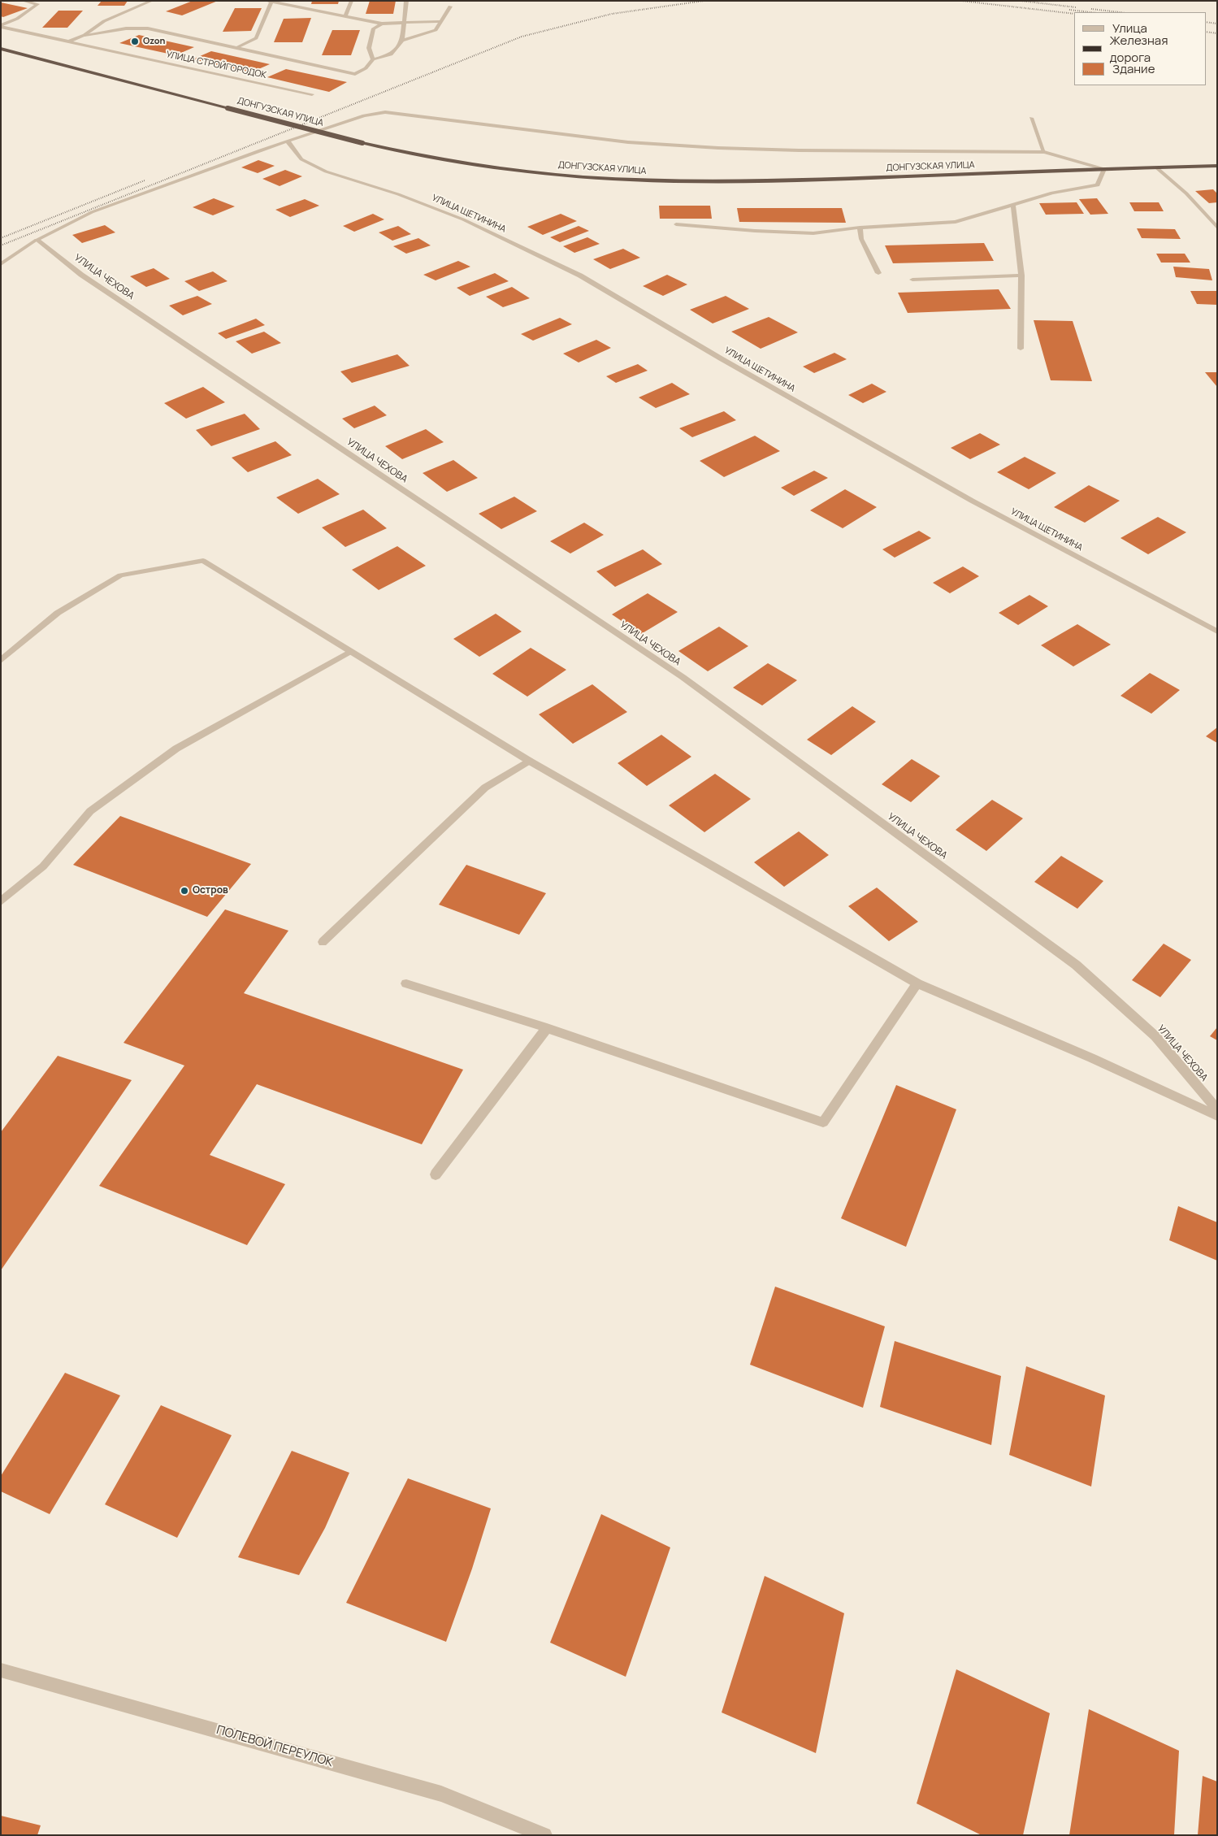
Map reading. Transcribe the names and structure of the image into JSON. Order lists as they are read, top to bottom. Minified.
{"streets":{"highway":["ДОНГУЗСКАЯ УЛИЦА"],"street":["УЛИЦА СТРОЙГОРОДОК","УЛИЦА ЩЕТИНИНА","УЛИЦА ЧЕХОВА","ПОЛЕВОЙ ПЕРЕУЛОК"]},"places":["Ozon","Остров"],"legend":["Улица","Железная дорога","Здание"]}
